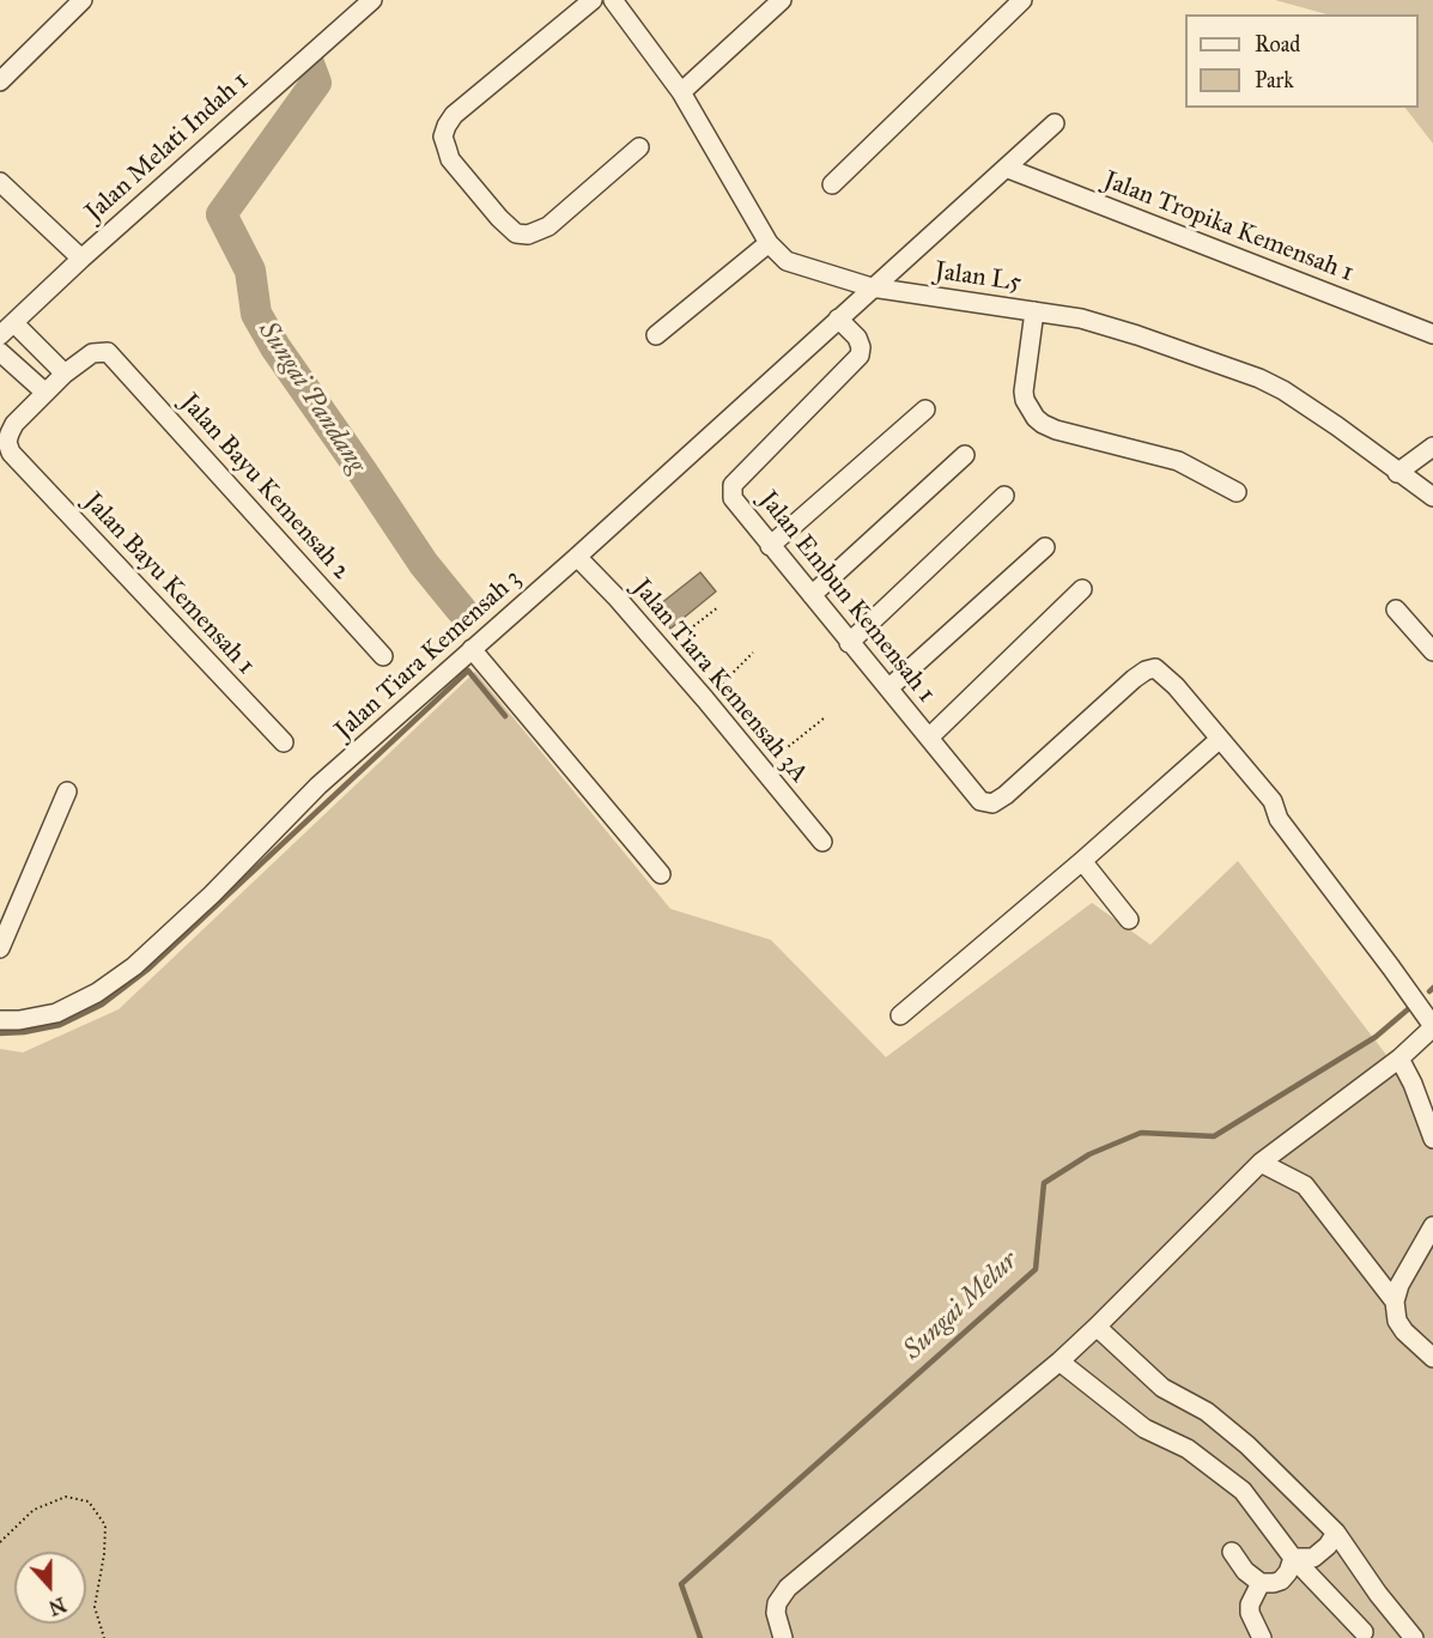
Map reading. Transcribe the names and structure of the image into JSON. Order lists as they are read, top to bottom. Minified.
{"streets":{"street":["Jalan Melati Indah 1","Jalan Tropika Kemensah 1","Jalan L5","Jalan Bayu Kemensah 2","Jalan Bayu Kemensah 1","Jalan Embun Kemensah 1","Jalan Tiara Kemensah 3","Jalan Tiara Kemensah 3A"]},"crossings":[["Jalan Tropika Kemensah 1","Jalan Tiara Kemensah 3"],["Jalan L5","Jalan Tiara Kemensah 3"],["Jalan Embun Kemensah 1","Jalan Tiara Kemensah 3"],["Jalan Tiara Kemensah 3","Jalan Tiara Kemensah 3A"]],"water":["Sungai Pandang","Sungai Melur"],"legend":["Road","Park"],"north":"bottom"}
